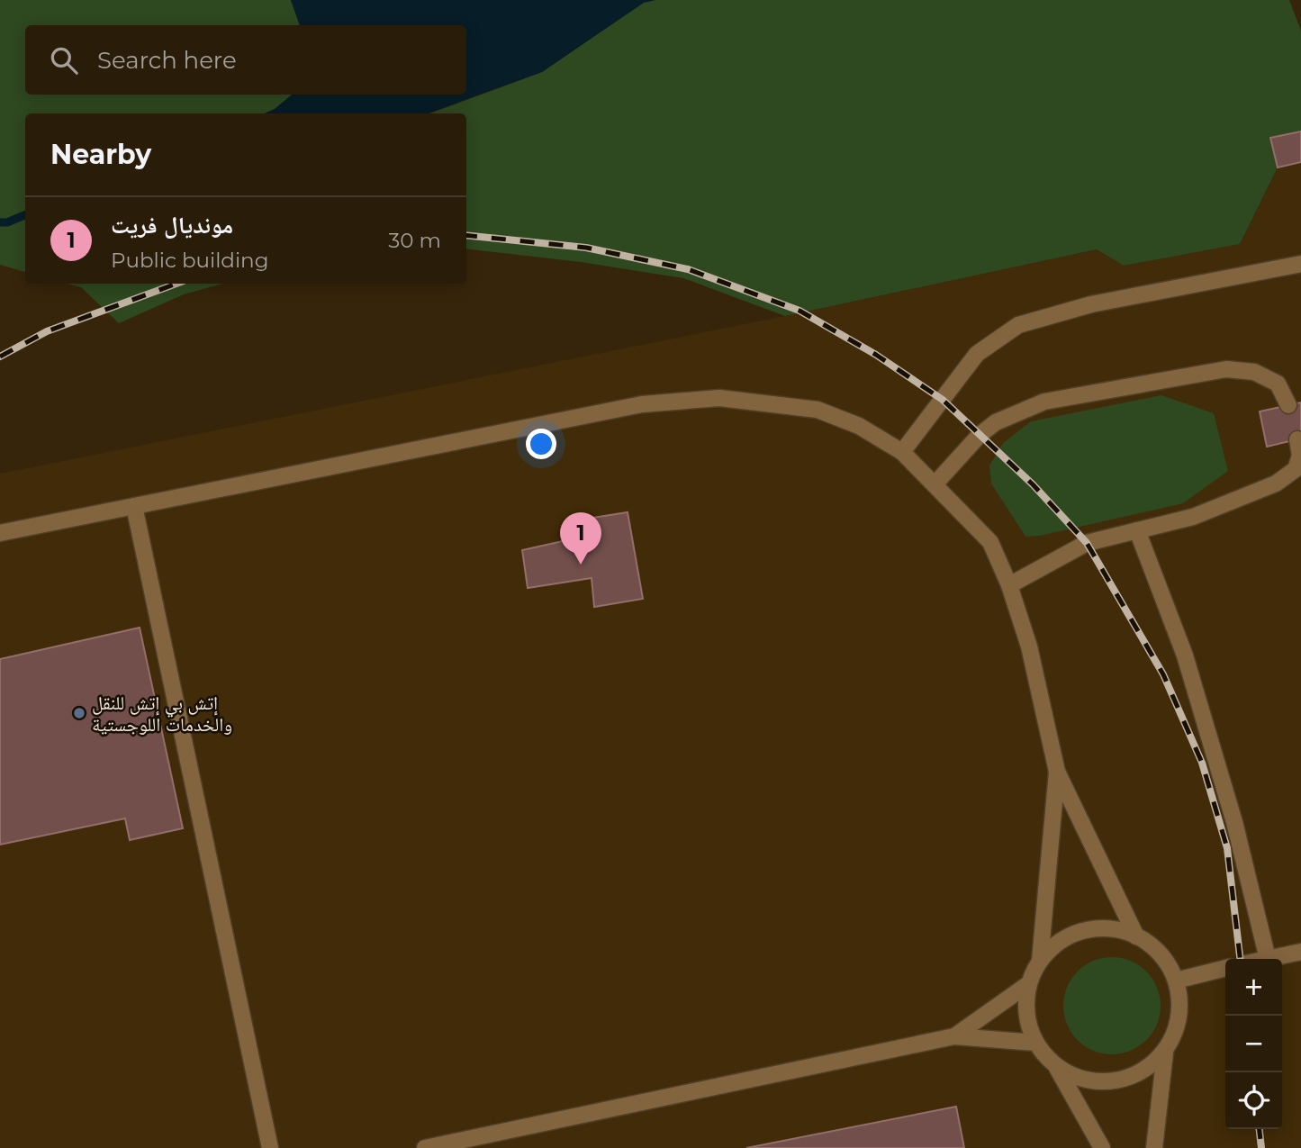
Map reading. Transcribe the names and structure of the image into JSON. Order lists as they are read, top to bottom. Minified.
{"places":["إتش بي إتش للنقل والخدمات اللوجستية"],"page":{"search":"Search here","heading":"Nearby","list":[{"mark":"1","name":"مونديال فريت","note":"Public building","value":"30 m"}],"pins":"1","map_buttons":["+","−"]}}
